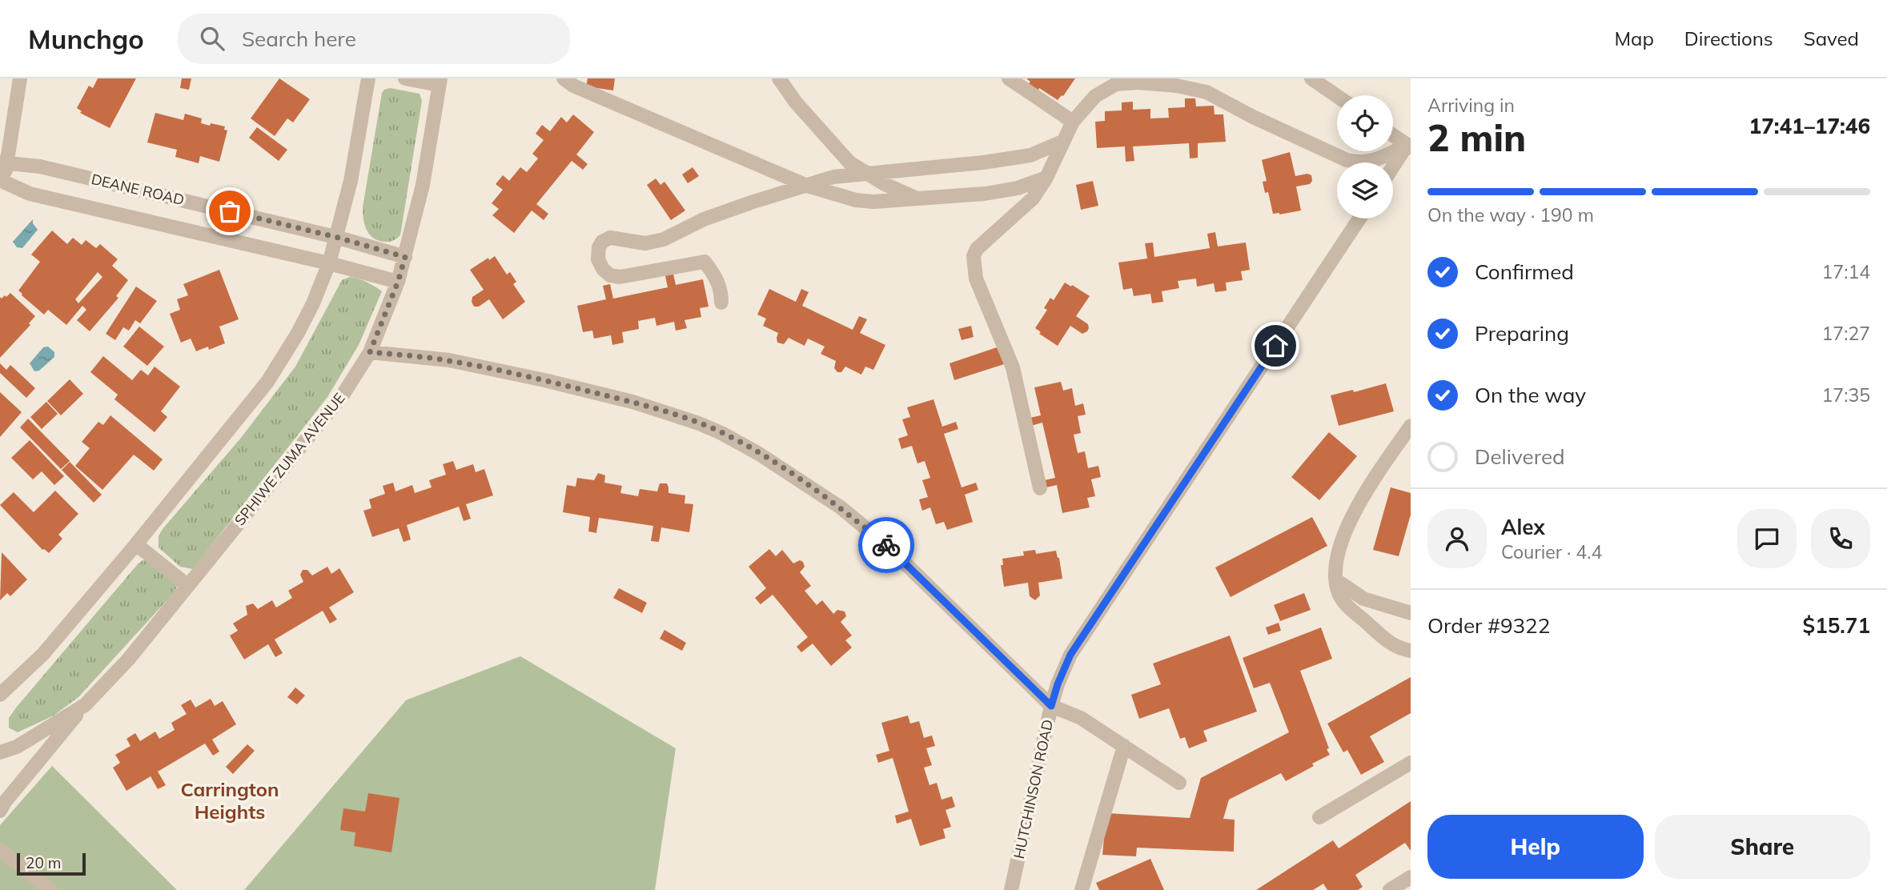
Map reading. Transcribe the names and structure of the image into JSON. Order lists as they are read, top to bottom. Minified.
{"streets":{"street":["DEANE ROAD","SPHIWE ZUMA AVENUE","HUTCHINSON ROAD"]},"crossings":[["DEANE ROAD","SPHIWE ZUMA AVENUE"]],"districts":["Carrington Heights"],"scale_bar":"20 m","page":{"header":"Munchgo","search":"Search here","nav":["Map","Directions","Saved"],"heading":["2 min","Arriving in","17:41–17:46"],"panel":["Alex","Courier · 4.4","Order #9322","$15.71"],"bar":"On the way · 190 m","list":[["Confirmed","17:14"],["Preparing","17:27"],["On the way","17:35"],"Delivered"],"buttons":["Help","Share"],"scale":"20 m"}}
